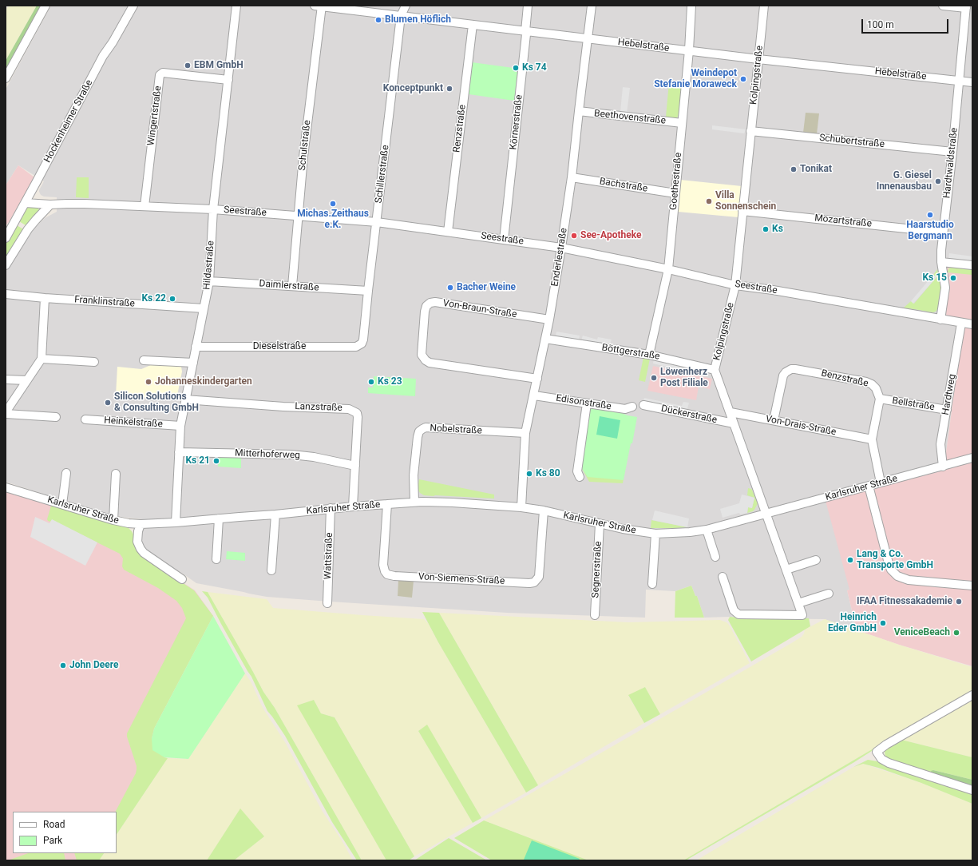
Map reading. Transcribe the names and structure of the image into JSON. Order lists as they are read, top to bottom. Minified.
{"streets":{"street":["Hebelstraße","Kolpingstraße","Wingertstraße","Beethovenstraße","Hockenheimer Straße","Körnerstraße","Renzstraße","Schubertstraße","Schulstraße","Hardtwaldstraße","Schillerstraße","Goethestraße","Bachstraße","Seestraße","Mozartstraße","Enderlestraße","Hildastraße","Daimlerstraße","Franklinstraße","Von-Braun-Straße","Dieselstraße","Böttgerstraße","Benzstraße","Hardtweg","Edisonstraße","Bellstraße","Lanzstraße","Dückerstraße","Heinkelstraße","Von-Drais-Straße","Nobelstraße","Mitterhoferweg","Karlsruher Straße","Wattstraße","Segnerstraße","Von-Siemens-Straße"]},"crossings":[["Hebelstraße","Kolpingstraße"],["Hebelstraße","Körnerstraße"],["Hebelstraße","Renzstraße"],["Hebelstraße","Schulstraße"],["Hebelstraße","Hardtwaldstraße"],["Hebelstraße","Schillerstraße"],["Hebelstraße","Goethestraße"],["Hebelstraße","Enderlestraße"],["Kolpingstraße","Schubertstraße"],["Kolpingstraße","Seestraße"],["Kolpingstraße","Mozartstraße"],["Kolpingstraße","Böttgerstraße"],["Kolpingstraße","Dückerstraße"],["Kolpingstraße","Von-Drais-Straße"],["Kolpingstraße","Karlsruher Straße"],["Wingertstraße","Seestraße"],["Wingertstraße","Hildastraße"],["Beethovenstraße","Goethestraße"],["Beethovenstraße","Enderlestraße"],["Hockenheimer Straße","Seestraße"],["Körnerstraße","Seestraße"],["Renzstraße","Seestraße"],["Schubertstraße","Hardtwaldstraße"],["Schulstraße","Seestraße"],["Schulstraße","Daimlerstraße"],["Hardtwaldstraße","Seestraße"],["Hardtwaldstraße","Mozartstraße"],["Schillerstraße","Seestraße"],["Schillerstraße","Daimlerstraße"],["Schillerstraße","Dieselstraße"],["Goethestraße","Bachstraße"],["Goethestraße","Seestraße"],["Goethestraße","Böttgerstraße"],["Bachstraße","Enderlestraße"],["Seestraße","Enderlestraße"],["Seestraße","Hildastraße"],["Seestraße","Hardtweg"],["Enderlestraße","Von-Braun-Straße"],["Enderlestraße","Böttgerstraße"],["Enderlestraße","Edisonstraße"],["Enderlestraße","Nobelstraße"],["Enderlestraße","Karlsruher Straße"],["Hildastraße","Daimlerstraße"],["Hildastraße","Franklinstraße"],["Hildastraße","Dieselstraße"],["Hildastraße","Lanzstraße"],["Hildastraße","Heinkelstraße"],["Hildastraße","Mitterhoferweg"],["Hildastraße","Karlsruher Straße"],["Benzstraße","Bellstraße"],["Benzstraße","Von-Drais-Straße"],["Hardtweg","Bellstraße"],["Hardtweg","Karlsruher Straße"],["Lanzstraße","Mitterhoferweg"],["Lanzstraße","Karlsruher Straße"],["Nobelstraße","Karlsruher Straße"],["Karlsruher Straße","Wattstraße"],["Karlsruher Straße","Segnerstraße"],["Karlsruher Straße","Von-Siemens-Straße"]],"places":["Blumen Höflich","EBM GmbH","Ks 74","Weindepot Stefanie Moraweck","Konceptpunkt","Tonikat","G. Giesel Innenausbau","Villa Sonnenschein","Michas.Zeithaus e.K.","Haarstudio Bergmann","Ks","See-Apotheke","Ks 15","Bacher Weine","Ks 22","Löwenherz Post Filiale","Johanneskindergarten","Ks 23","Silicon Solutions & Consulting GmbH","Ks 21","Ks 80","Lang & Co. Transporte GmbH","IFAA Fitnessakademie","Heinrich Eder GmbH","VeniceBeach","John Deere"],"legend":["Road","Park"],"scale_bar":"100 m"}
